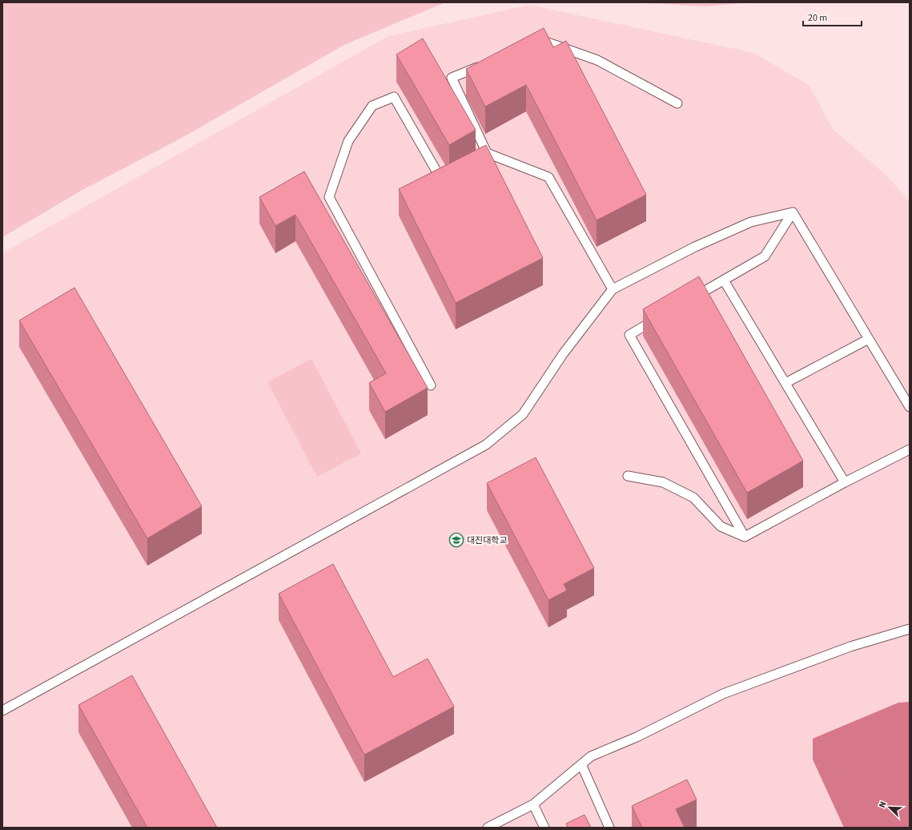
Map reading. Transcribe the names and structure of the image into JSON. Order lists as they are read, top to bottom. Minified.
{"places":{"school or university":["대진대학교"]},"scale_bar":"20 m","north":"top left"}
